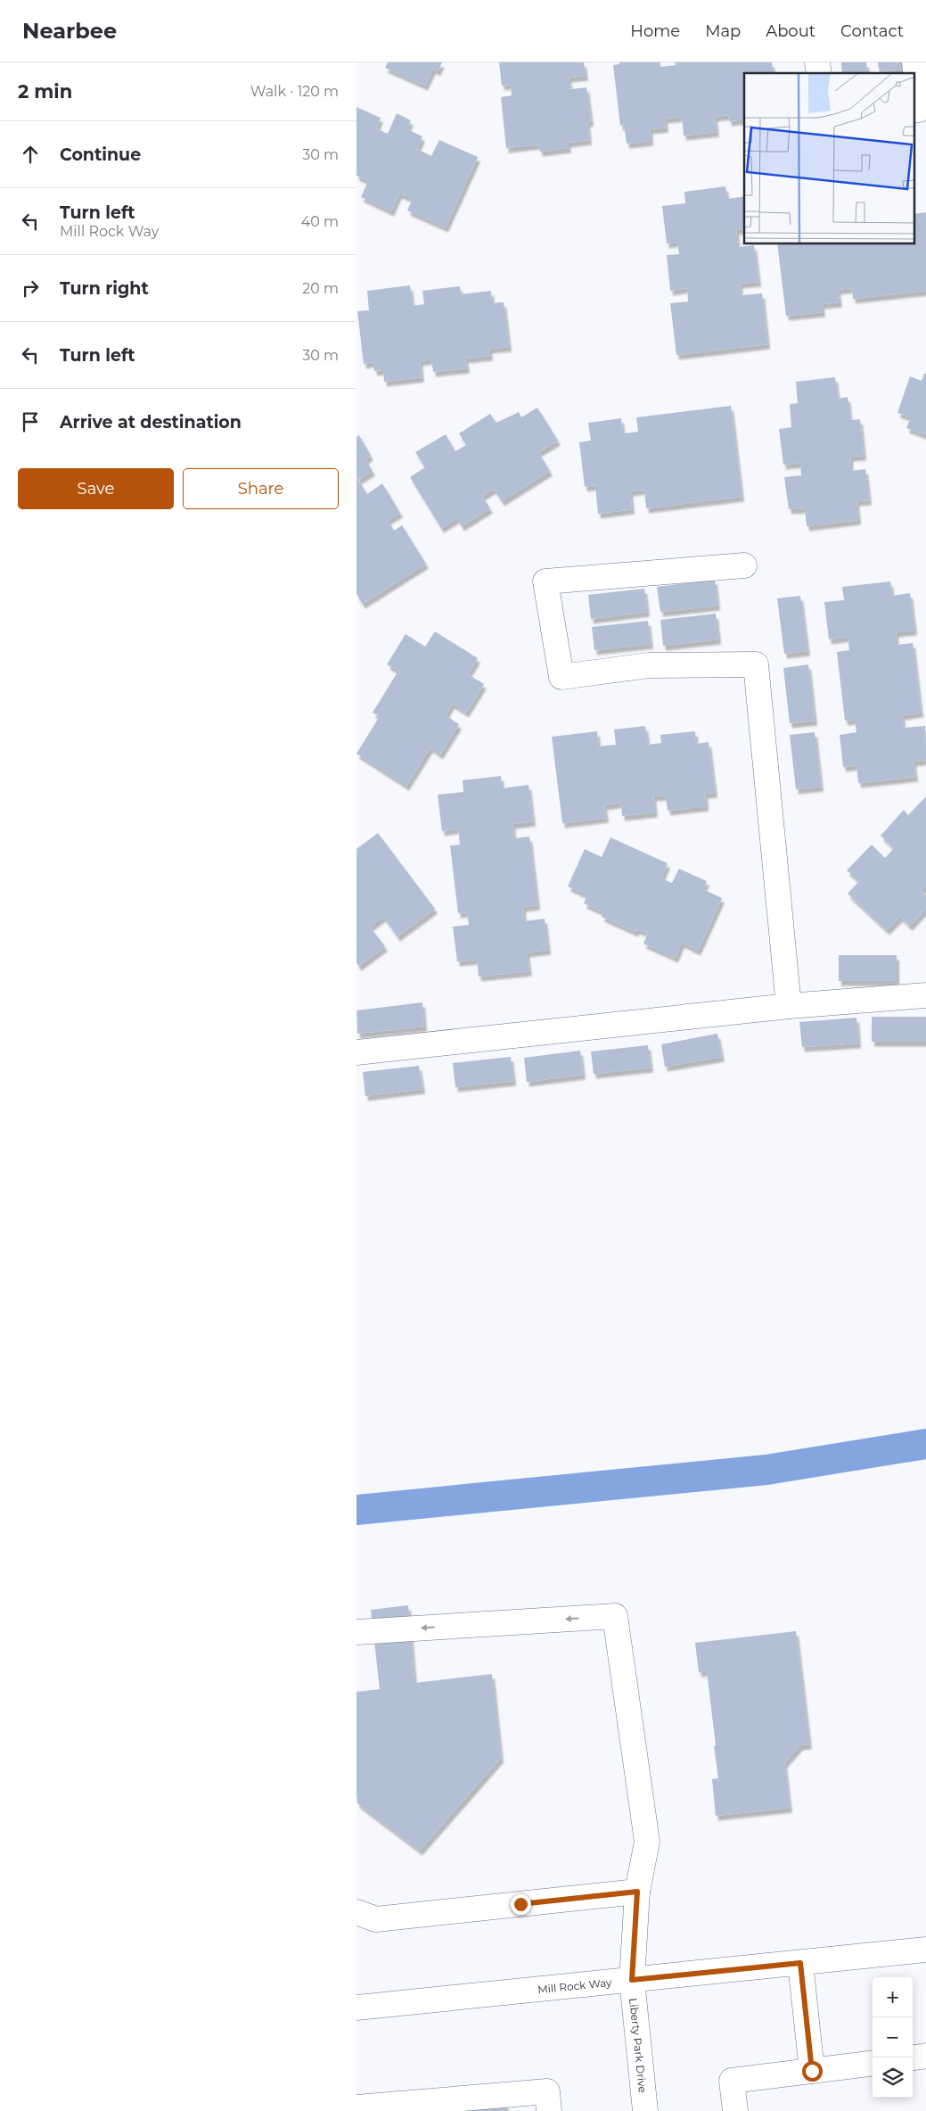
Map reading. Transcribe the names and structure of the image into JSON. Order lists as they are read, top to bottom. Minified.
{"streets":{"street":["Mill Rock Way","Liberty Park Drive"]},"crossings":[["Mill Rock Way","Liberty Park Drive"]],"page":{"header":"Nearbee","nav":["Home","Map","About","Contact"],"heading":["2 min","Walk · 120 m"],"list":[["Continue","30 m"],["Turn left","Mill Rock Way","40 m"],["Turn right","20 m"],["Turn left","30 m"],"Arrive at destination"],"buttons":["Save","Share"],"map_buttons":["+","−"]}}
